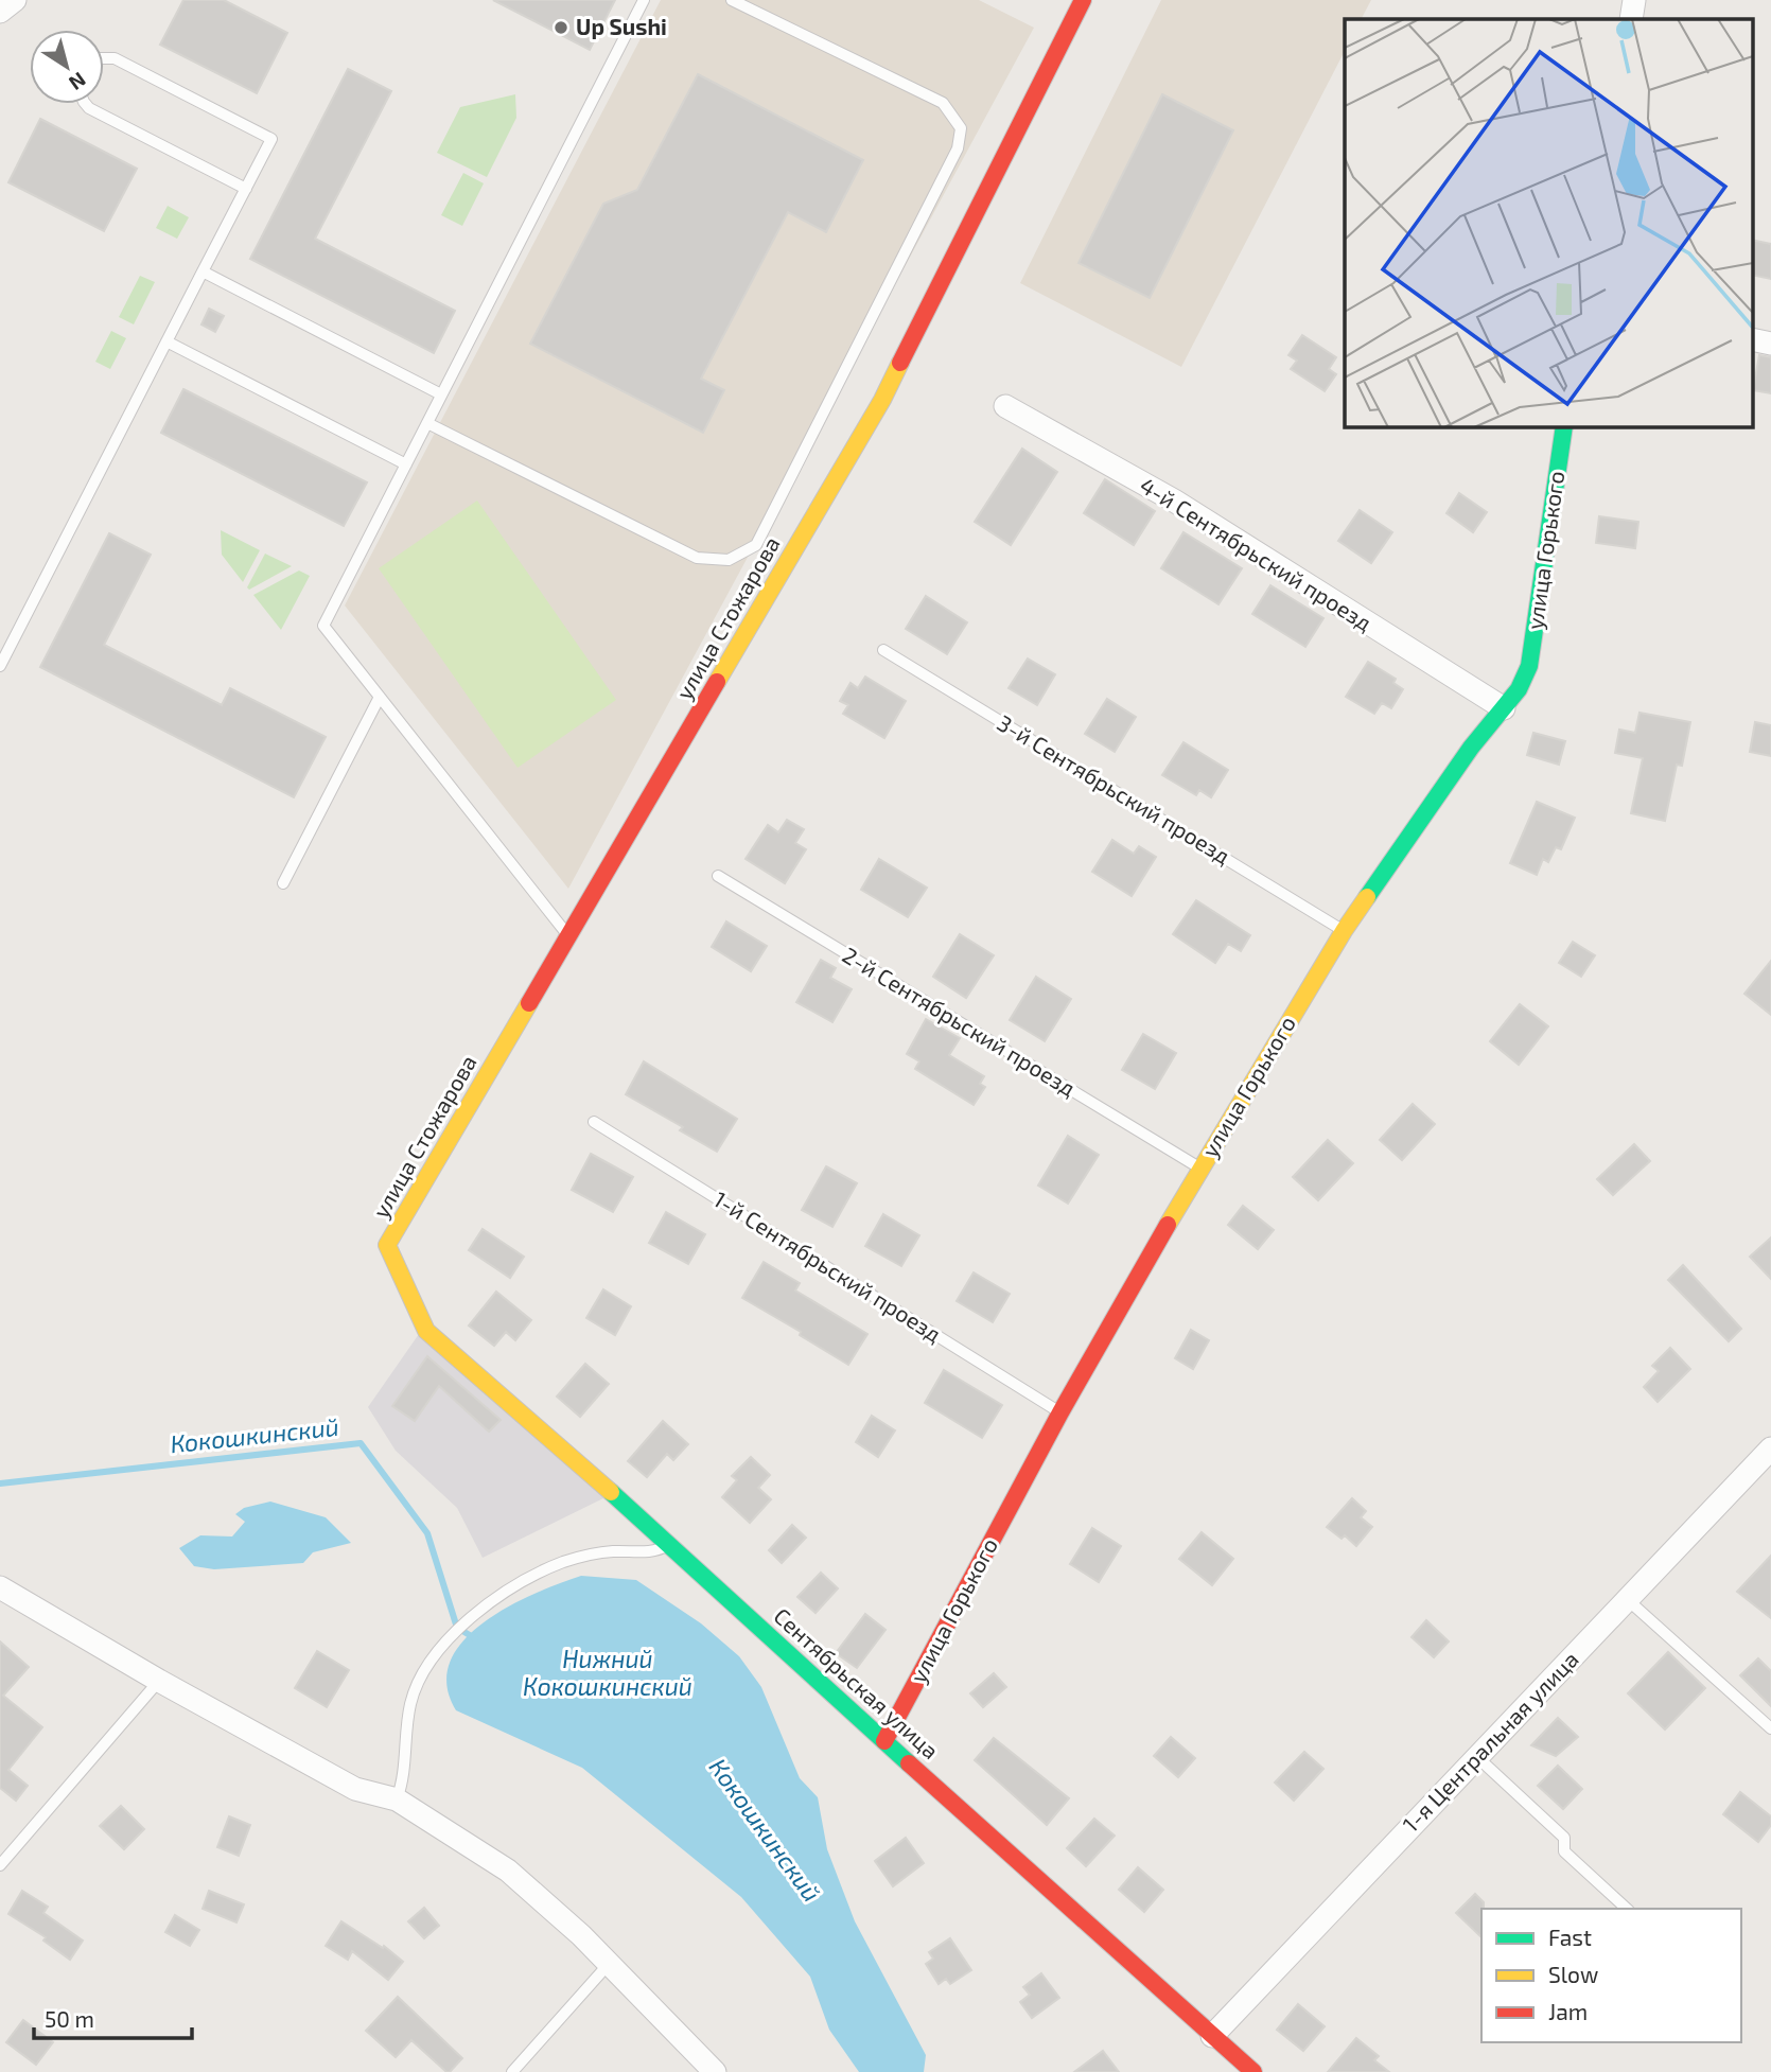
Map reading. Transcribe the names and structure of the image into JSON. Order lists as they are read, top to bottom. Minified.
{"streets":{"street":["улица Горького","4-й Сентябрьский проезд","улица Стожарова","Сентябрьская улица","1-я Центральная улица"],"lane":["3-й Сентябрьский проезд","2-й Сентябрьский проезд","1-й Сентябрьский проезд"]},"crossings":[["улица Горького","4-й Сентябрьский проезд"],["улица Горького","3-й Сентябрьский проезд"],["улица Горького","2-й Сентябрьский проезд"],["улица Горького","1-й Сентябрьский проезд"],["улица Горького","Сентябрьская улица"],["улица Стожарова","Сентябрьская улица"],["Сентябрьская улица","1-я Центральная улица"]],"water":["Кокошкинский","Нижний Кокошкинский"],"places":["Up Sushi"],"legend":["Fast","Slow","Jam"],"scale_bar":"50 m","north":"bottom right"}
